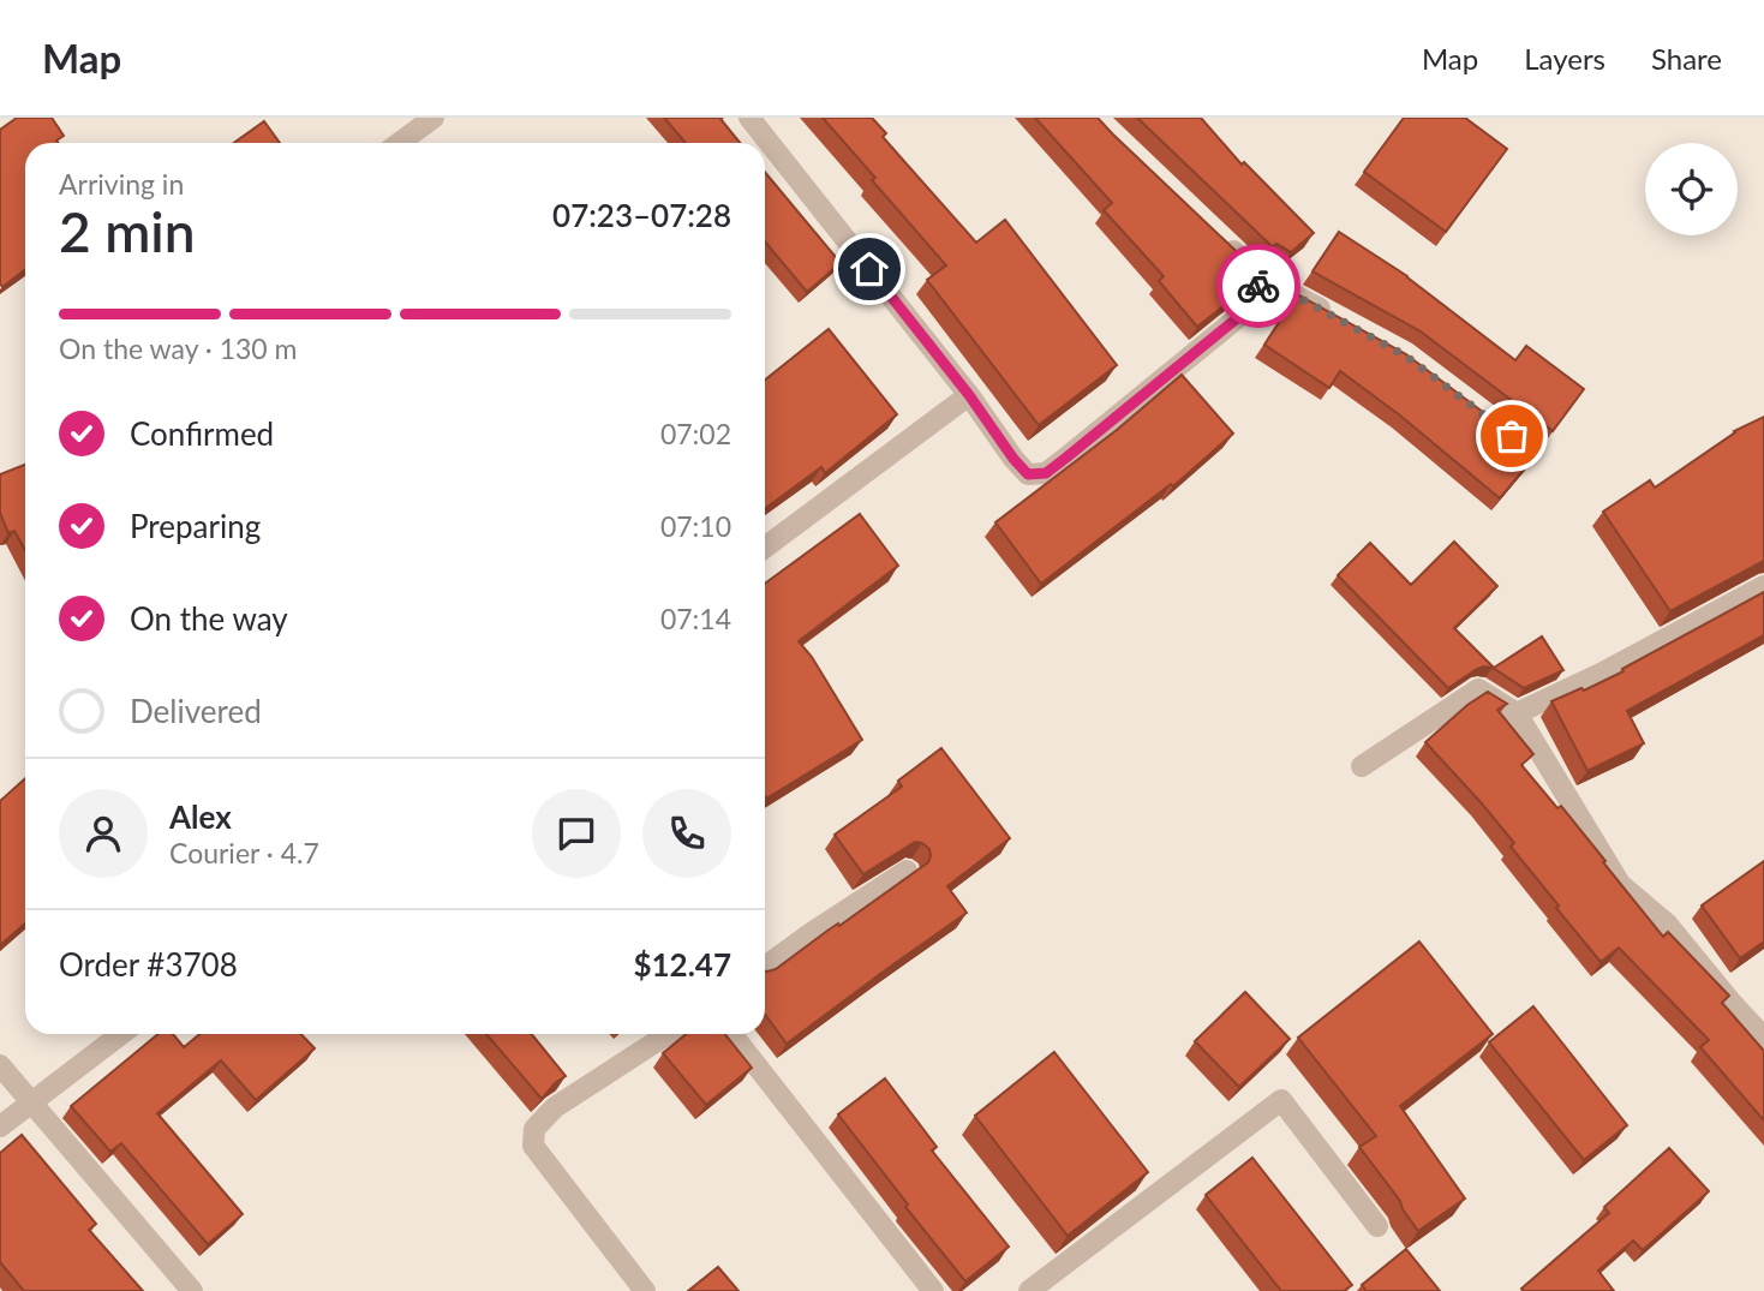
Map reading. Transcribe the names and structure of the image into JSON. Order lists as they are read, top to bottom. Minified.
{"page":{"header":"Map","nav":["Map","Layers","Share"],"heading":["2 min","Arriving in","07:23–07:28"],"panel":["Alex","Courier · 4.7","Order #3708","$12.47"],"bar":"On the way · 130 m","list":[["Confirmed","07:02"],["Preparing","07:10"],["On the way","07:14"],"Delivered"]}}
